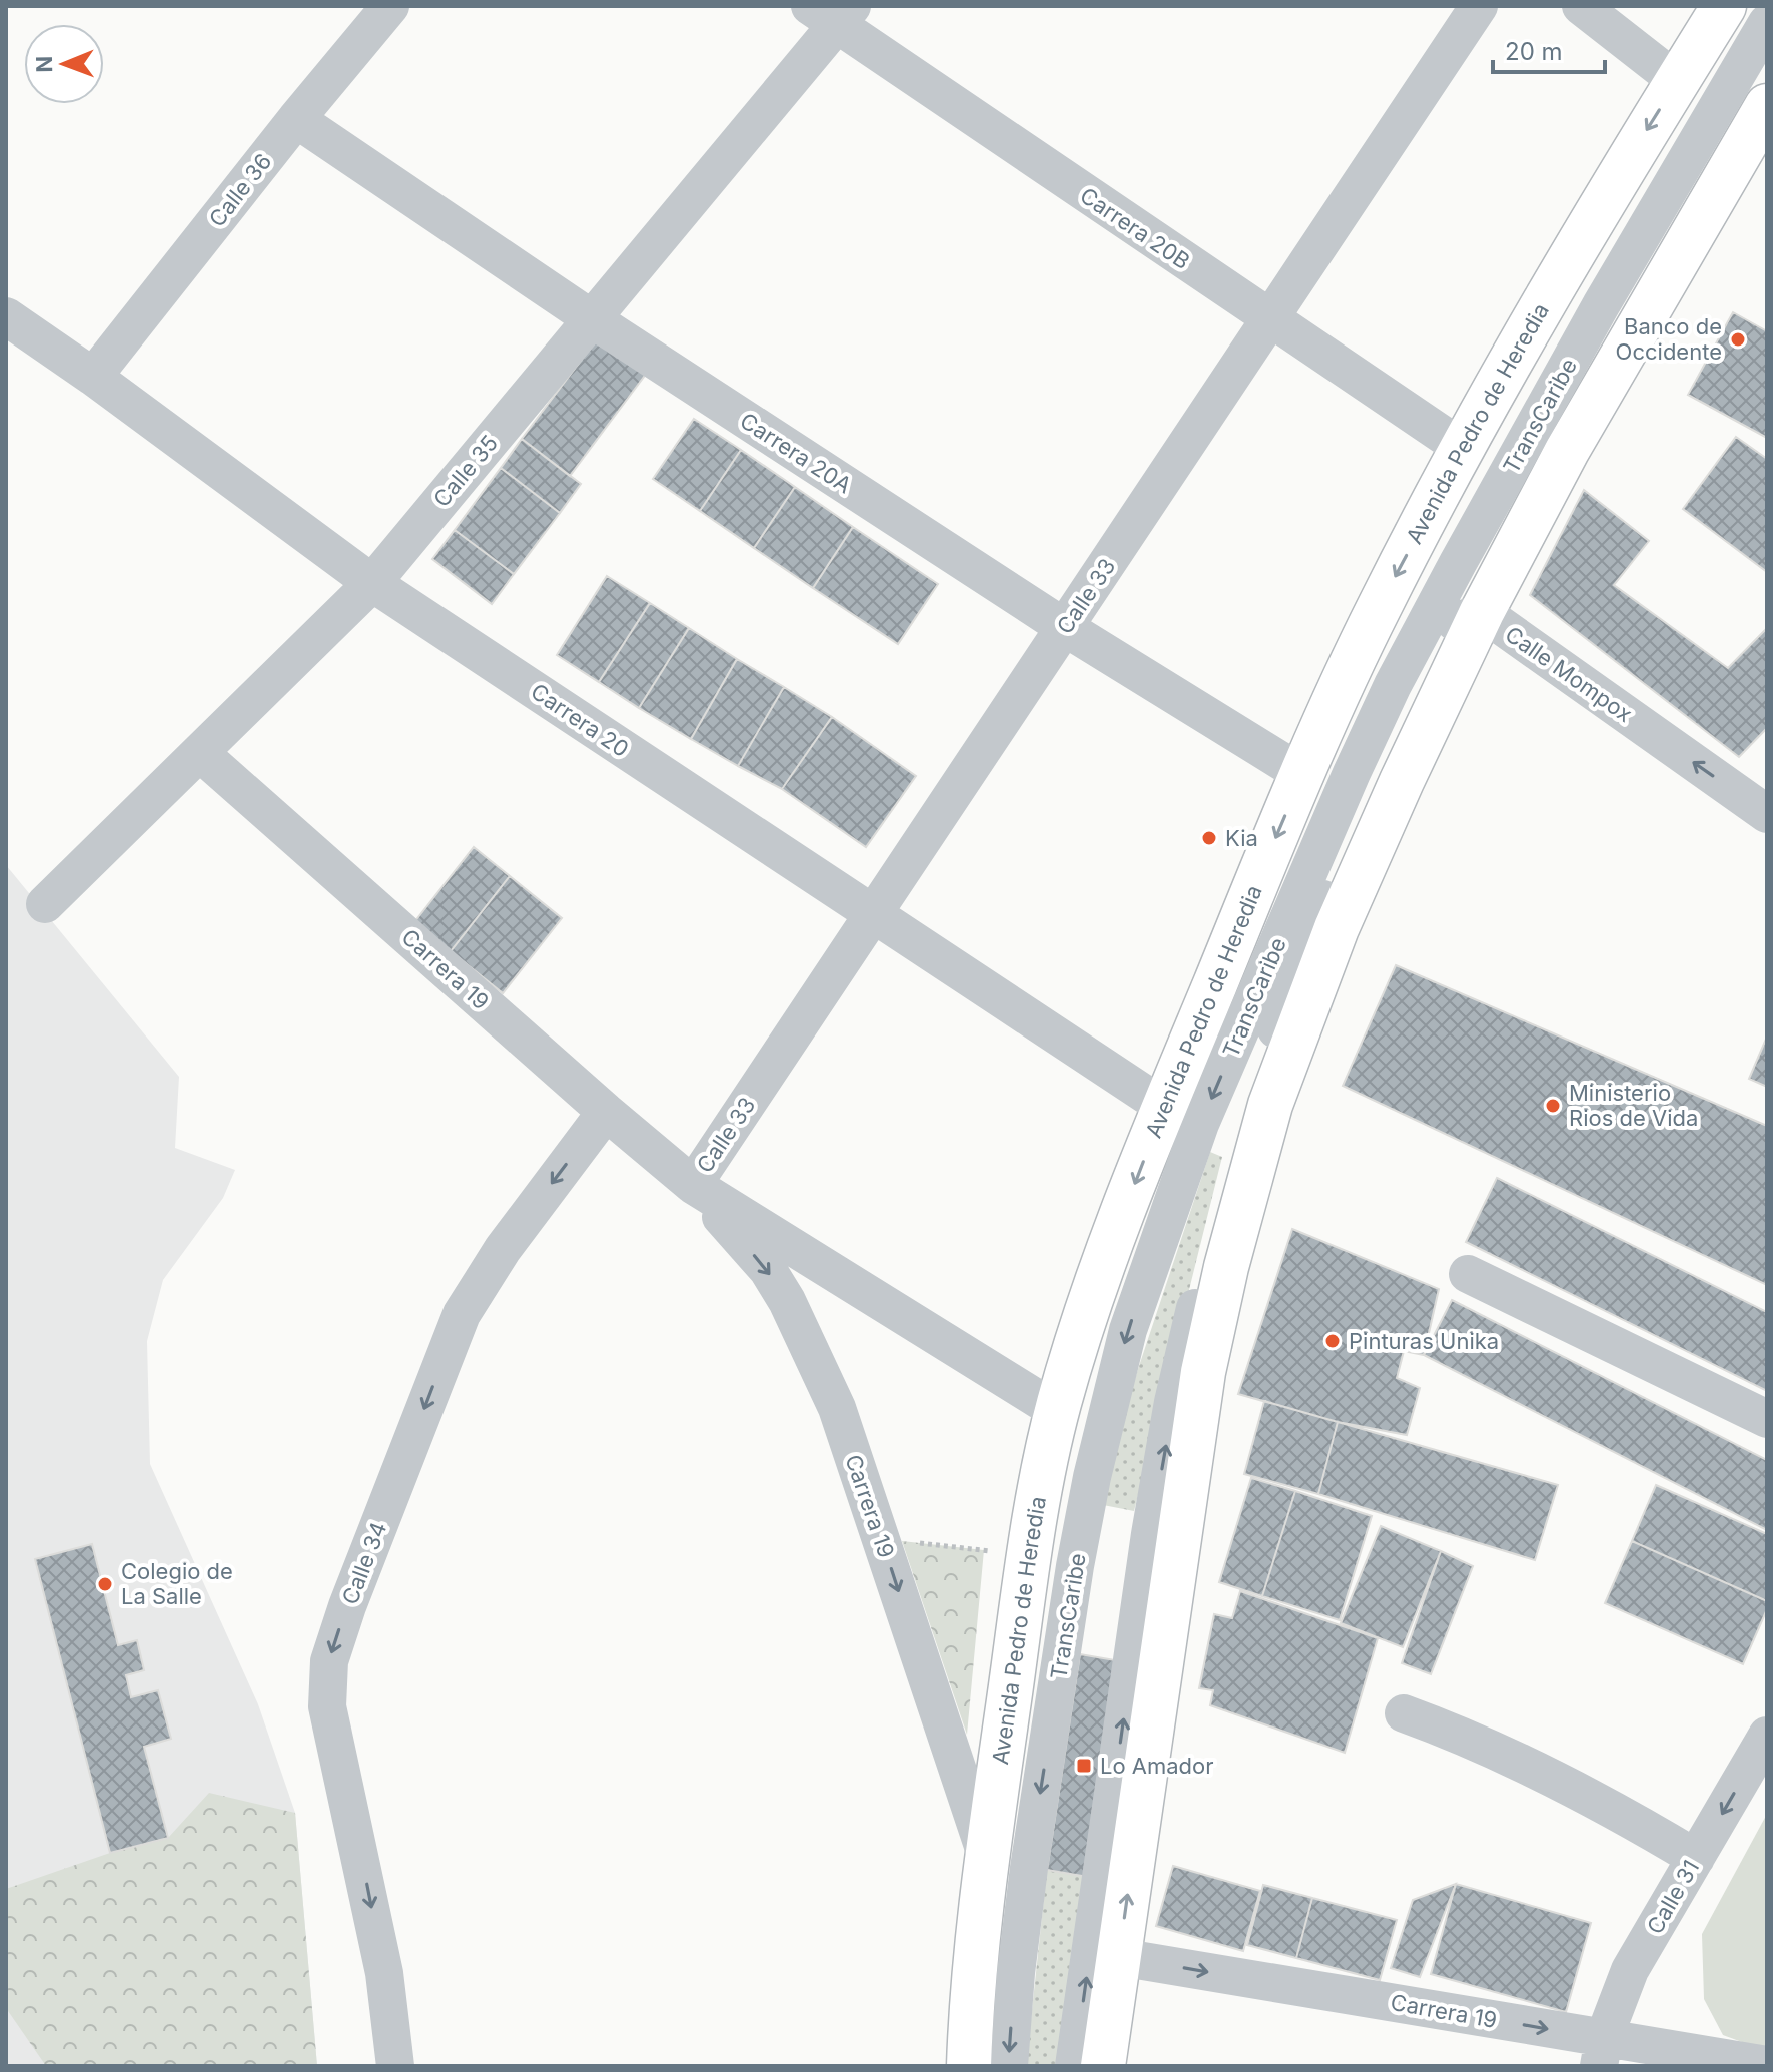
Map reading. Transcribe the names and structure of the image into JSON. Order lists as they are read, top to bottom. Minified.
{"streets":{"highway":["Avenida Pedro de Heredia"],"street":["Calle 36","Carrera 20B","TransCaribe","Carrera 20A","Calle 35","Calle 33","Calle Mompox","Carrera 20","Carrera 19","Calle 34","Calle 31"]},"crossings":[["Calle 36","Carrera 20A"],["Calle 36","Carrera 20"],["Carrera 20B","Avenida Pedro de Heredia"],["Carrera 20B","Calle 35"],["Carrera 20B","Calle 33"],["TransCaribe","Calle Mompox"],["Avenida Pedro de Heredia","Carrera 20A"],["Avenida Pedro de Heredia","Carrera 20"],["Avenida Pedro de Heredia","Carrera 19"],["Carrera 20A","Calle 35"],["Carrera 20A","Calle 33"],["Calle 35","Carrera 20"],["Calle 35","Carrera 19"],["Calle 33","Carrera 20"],["Calle 33","Carrera 19"],["Carrera 19","Calle 34"],["Carrera 19","Calle 31"]],"one_way":["Calle Mompox","Calle 34","Calle 31"],"places":{"other":["Banco de Occidente","Kia","Ministerio Rios de Vida","Pinturas Unika","Colegio de La Salle"],"transit":["Lo Amador"]},"scale_bar":"20 m","north":"left"}
